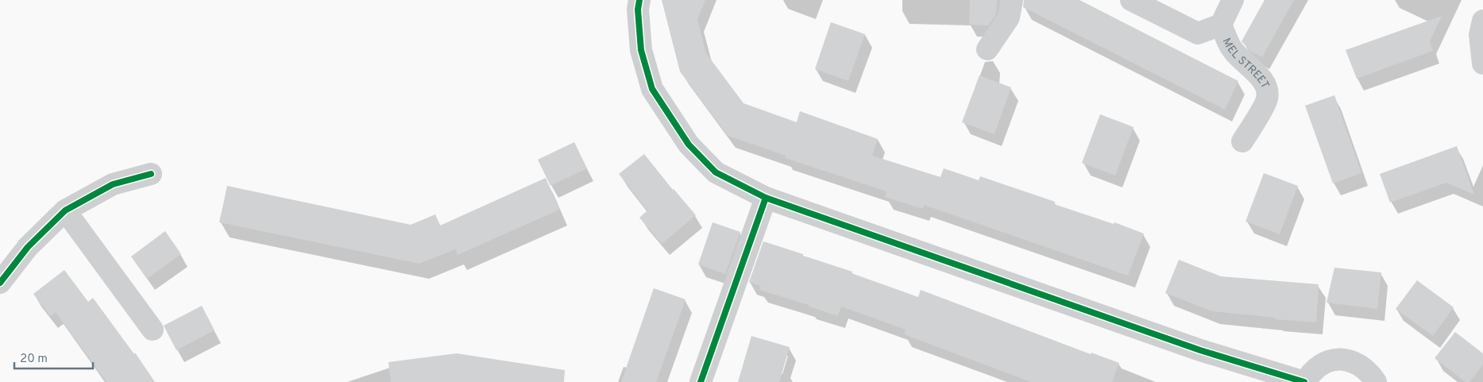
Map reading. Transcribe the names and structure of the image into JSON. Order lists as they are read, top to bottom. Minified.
{"streets":{"street":["MEL STREET"]},"scale_bar":"20 m"}
